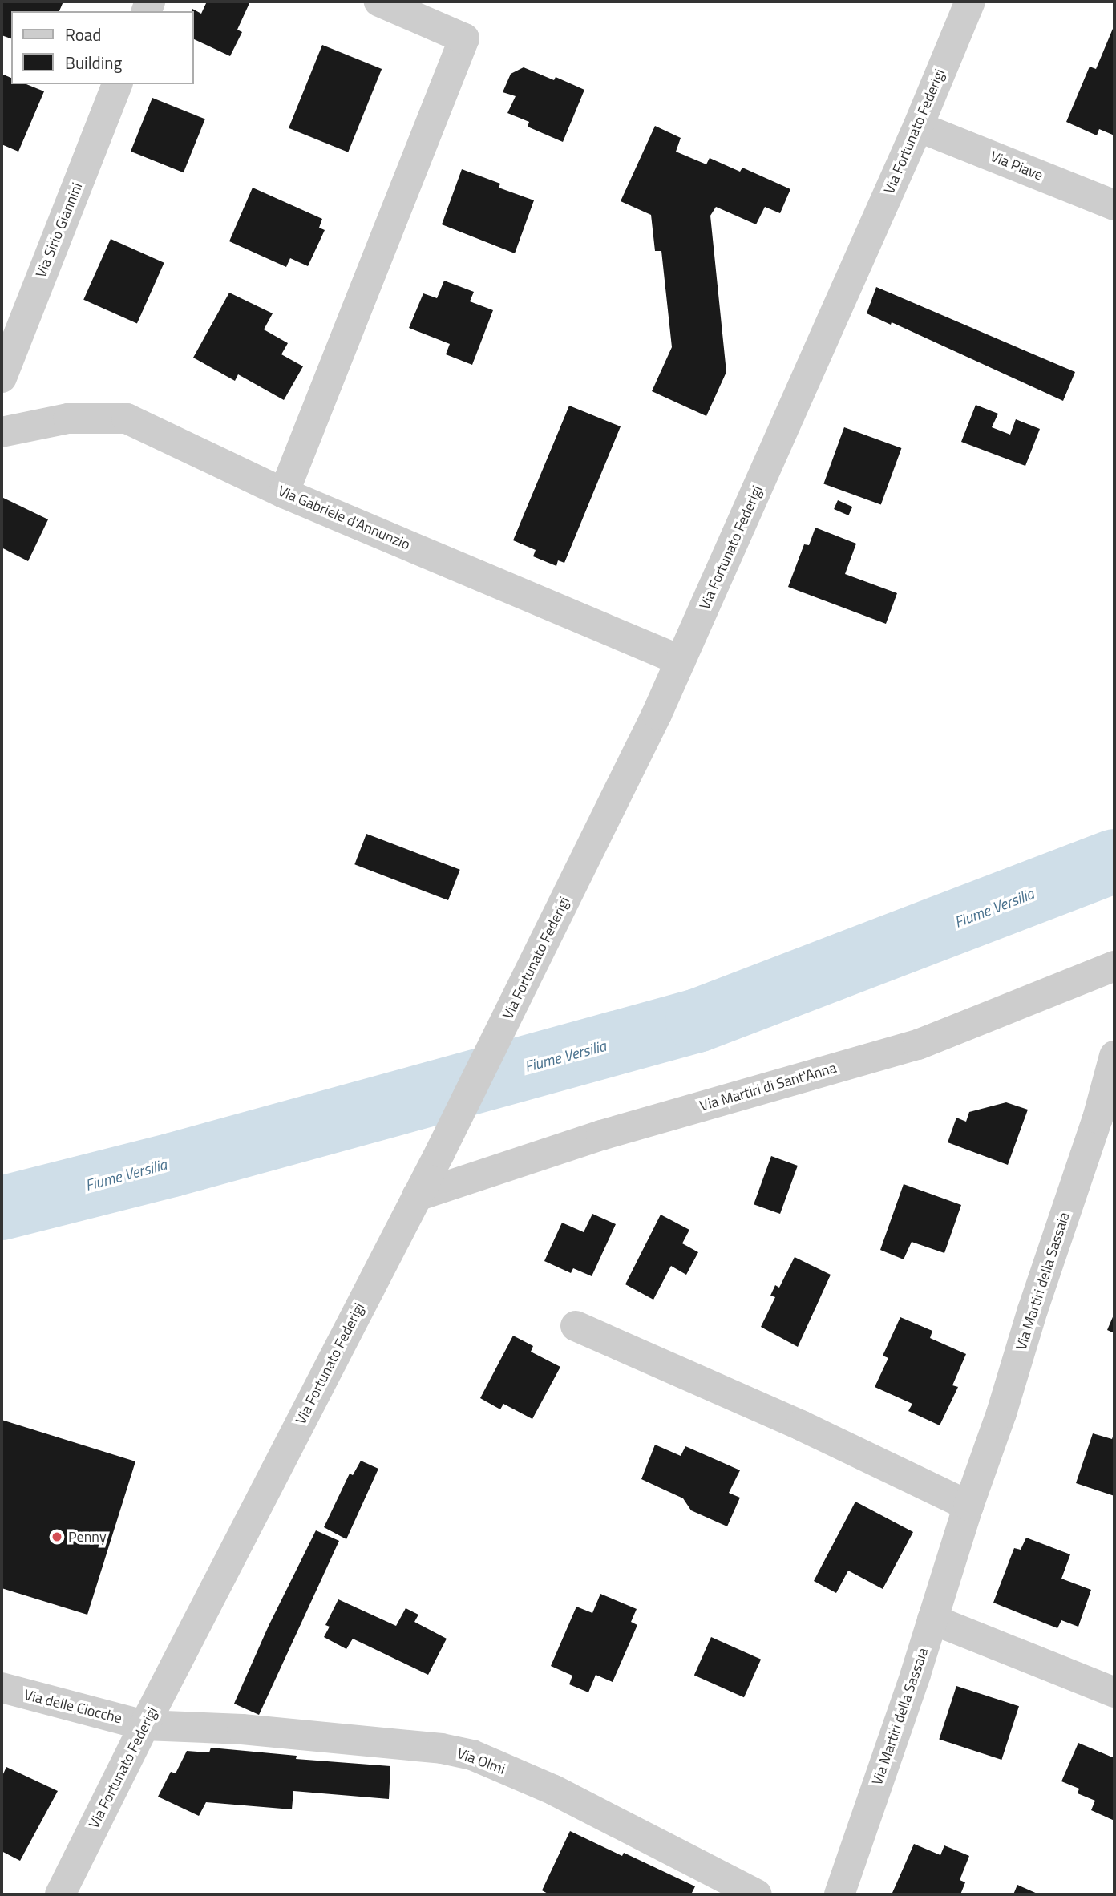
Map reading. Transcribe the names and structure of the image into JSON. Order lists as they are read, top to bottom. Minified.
{"streets":{"street":["Via Fortunato Federigi","Via Piave","Via Sirio Giannini","Via Gabriele d'Annunzio","Via Martiri di Sant'Anna","Via Martiri della Sassaia","Via delle Ciocche","Via Olmi"]},"crossings":[["Via Fortunato Federigi","Via Piave"],["Via Fortunato Federigi","Via Gabriele d'Annunzio"],["Via Fortunato Federigi","Via Martiri di Sant'Anna"],["Via Fortunato Federigi","Via delle Ciocche"],["Via Fortunato Federigi","Via Olmi"],["Via delle Ciocche","Via Olmi"]],"water":["Fiume Versilia"],"places":["Penny"],"legend":["Road","Building"]}
